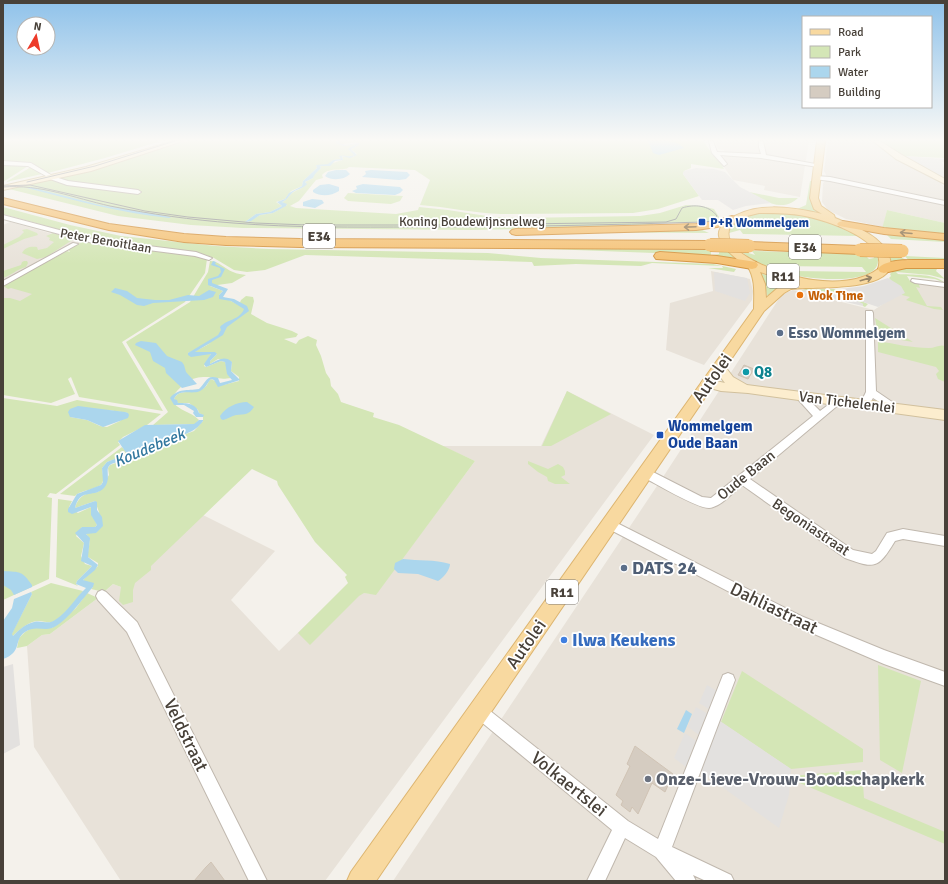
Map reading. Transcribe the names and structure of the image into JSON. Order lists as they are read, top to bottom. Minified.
{"streets":{"highway":["Koning Boudewijnsnelweg","E34"],"main road":["R11","Autolei"],"street":["Peter Benoitlaan","Van Tichelenlei","Oude Baan","Begoniastraat","Dahliastraat","Veldstraat","Volkaertslei"]},"crossings":[["R11","Autolei"],["Autolei","Van Tichelenlei"],["Autolei","Oude Baan"],["Autolei","Dahliastraat"],["Autolei","Volkaertslei"],["Van Tichelenlei","Oude Baan"],["Oude Baan","Begoniastraat"]],"water":["Koudebeek"],"places":{"transit":["P+R Wommelgem","Wommelgem Oude Baan"],"other":["Wok Time","Esso Wommelgem","Q8","DATS 24","Ilwa Keukens","Onze-Lieve-Vrouw-Boodschapkerk"]},"legend":["Road","Park","Water","Building"],"north":"top"}
